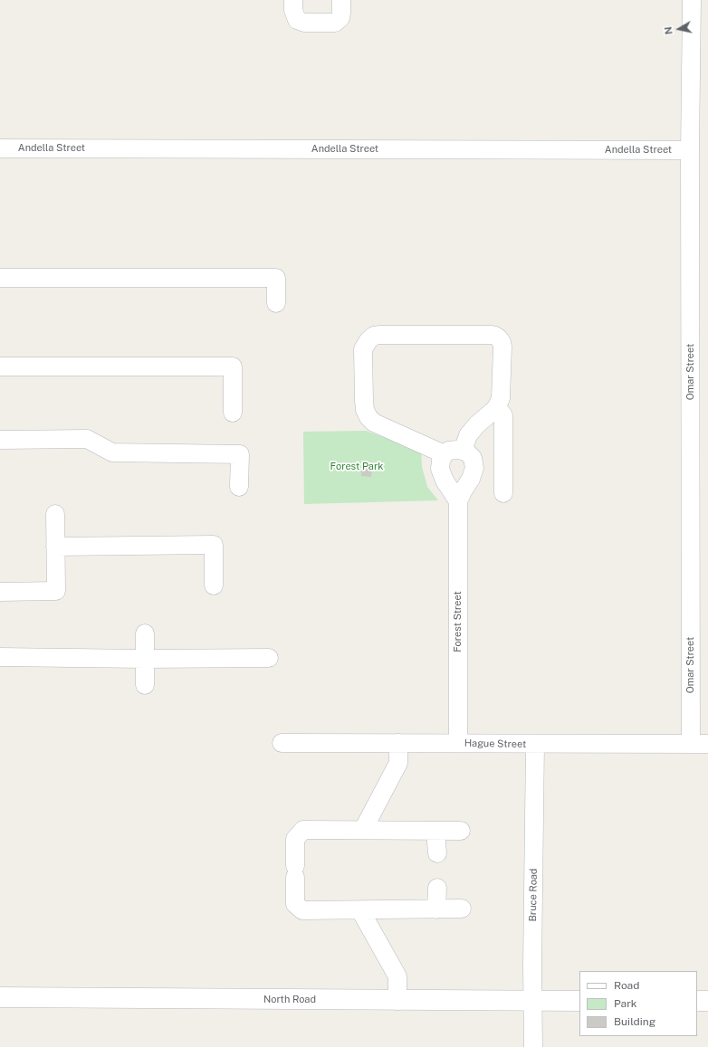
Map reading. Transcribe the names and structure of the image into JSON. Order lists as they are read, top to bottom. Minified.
{"streets":{"street":["Andella Street","Omar Street","Forest Street","Hague Street","Bruce Road","North Road"]},"crossings":[["Andella Street","Omar Street"],["Omar Street","Hague Street"],["Forest Street","Hague Street"],["Hague Street","Bruce Road"],["Bruce Road","North Road"]],"parks":["Forest Park"],"legend":["Road","Park","Building"],"north":"left"}
